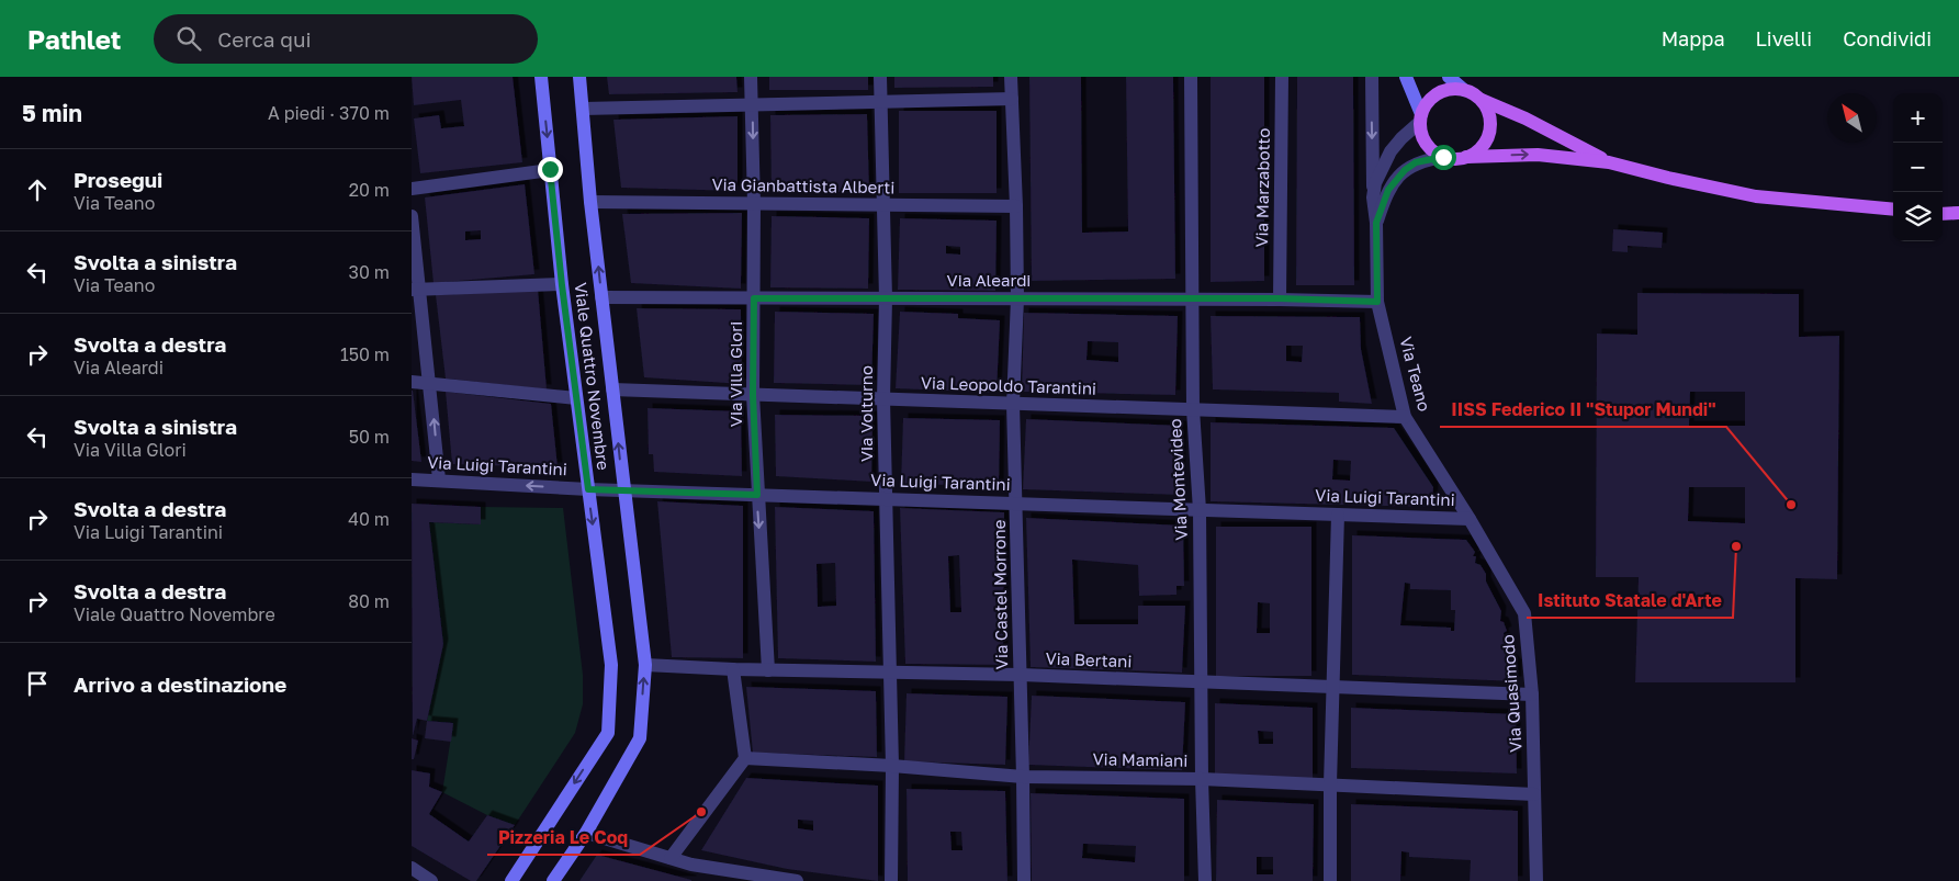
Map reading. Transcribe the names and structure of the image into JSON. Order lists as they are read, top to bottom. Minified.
{"streets":{"main road":["Viale Quattro Novembre"],"street":["Via Gianbattista Alberti","Via Marzabotto","Via Aleardi","Via Villa Glori","Via Teano","Via Leopoldo Tarantini","Via Volturno","Via Luigi Tarantini","Via Montevideo","Via Castel Morrone","Via Bertani","Via Quasimodo","Via Mamiani"]},"crossings":[["Via Gianbattista Alberti","Via Villa Glori"],["Via Gianbattista Alberti","Viale Quattro Novembre"],["Via Gianbattista Alberti","Via Volturno"],["Via Gianbattista Alberti","Via Castel Morrone"],["Via Marzabotto","Via Aleardi"],["Via Aleardi","Via Villa Glori"],["Via Aleardi","Via Teano"],["Via Aleardi","Viale Quattro Novembre"],["Via Aleardi","Via Volturno"],["Via Aleardi","Via Montevideo"],["Via Aleardi","Via Castel Morrone"],["Via Villa Glori","Via Leopoldo Tarantini"],["Via Villa Glori","Via Luigi Tarantini"],["Via Villa Glori","Via Bertani"],["Via Teano","Via Leopoldo Tarantini"],["Via Teano","Via Luigi Tarantini"],["Via Teano","Via Quasimodo"],["Viale Quattro Novembre","Via Leopoldo Tarantini"],["Viale Quattro Novembre","Via Luigi Tarantini"],["Viale Quattro Novembre","Via Bertani"],["Via Leopoldo Tarantini","Via Volturno"],["Via Leopoldo Tarantini","Via Montevideo"],["Via Leopoldo Tarantini","Via Castel Morrone"],["Via Volturno","Via Luigi Tarantini"],["Via Volturno","Via Bertani"],["Via Volturno","Via Mamiani"],["Via Luigi Tarantini","Via Montevideo"],["Via Luigi Tarantini","Via Castel Morrone"],["Via Luigi Tarantini","Via Quasimodo"],["Via Montevideo","Via Bertani"],["Via Montevideo","Via Mamiani"],["Via Castel Morrone","Via Bertani"],["Via Castel Morrone","Via Mamiani"],["Via Bertani","Via Quasimodo"],["Via Quasimodo","Via Mamiani"]],"one_way":["Via Villa Glori"],"places":["IISS Federico II \"Stupor Mundi\"","Istituto Statale d'Arte","Pizzeria Le Coq"],"north":"top left","page":{"header":"Pathlet","search":"Cerca qui","nav":["Mappa","Livelli","Condividi"],"heading":["5 min","A piedi · 370 m"],"map_buttons":["+","−"],"list":[["Prosegui","Via Teano","20 m"],["Svolta a sinistra","Via Teano","30 m"],["Svolta a destra","Via Aleardi","150 m"],["Svolta a sinistra","Via Villa Glori","50 m"],["Svolta a destra","Via Luigi Tarantini","40 m"],["Svolta a destra","Viale Quattro Novembre","80 m"],"Arrivo a destinazione"]}}
